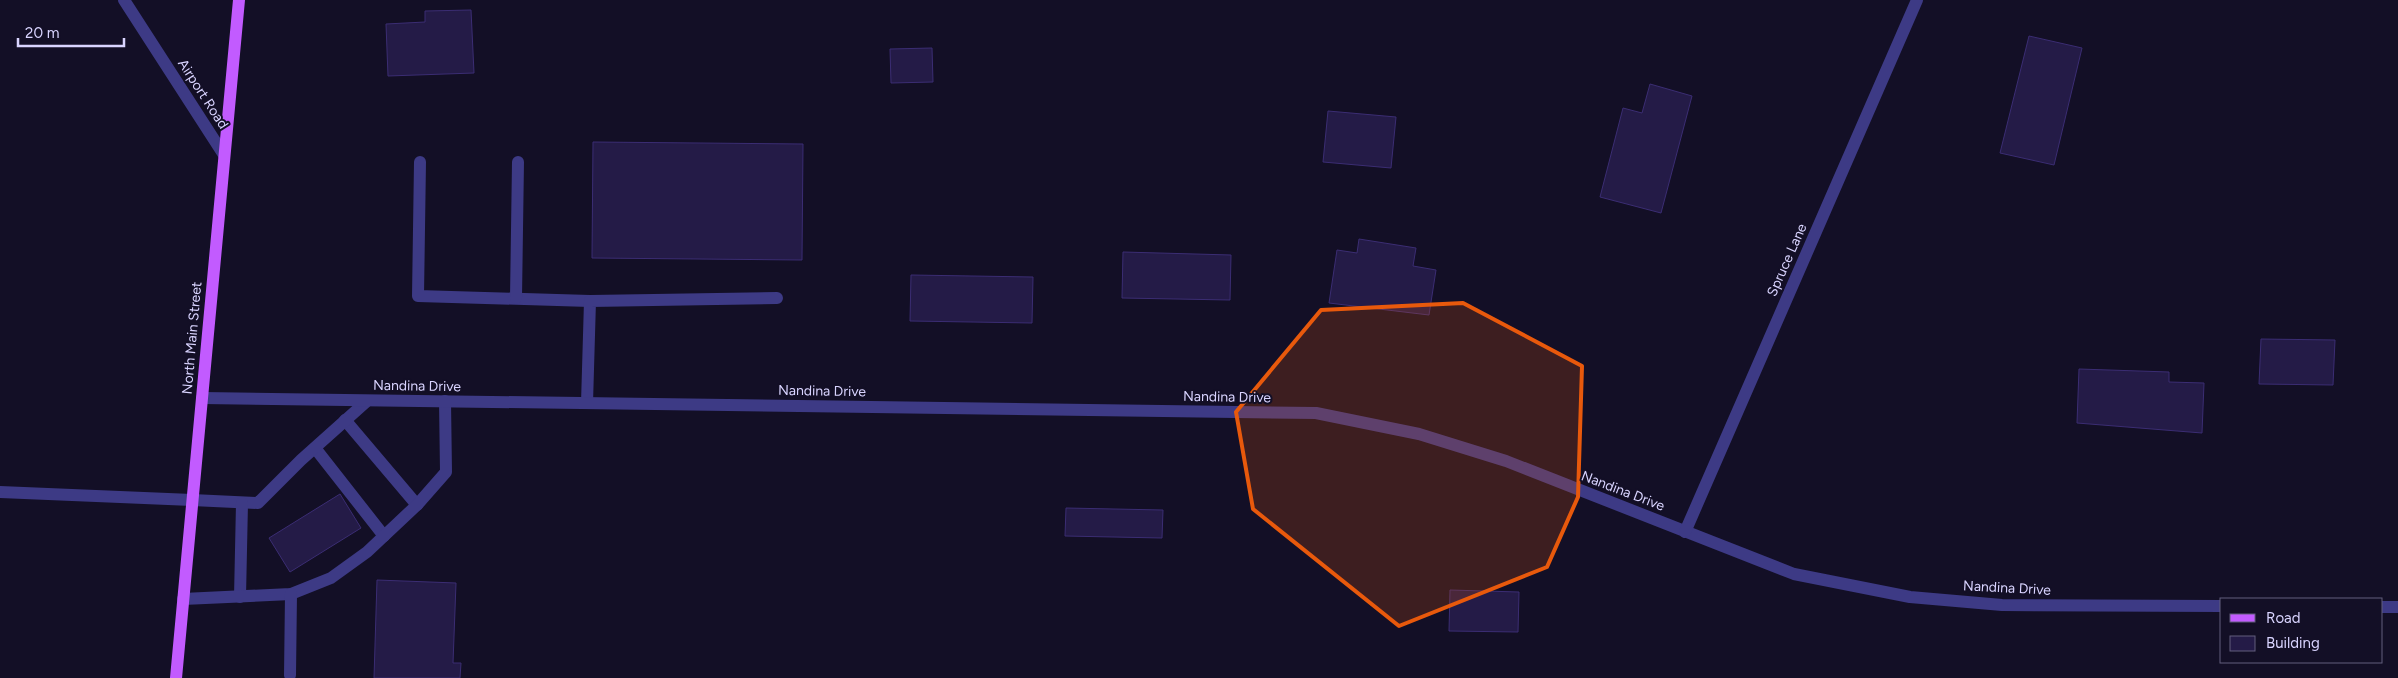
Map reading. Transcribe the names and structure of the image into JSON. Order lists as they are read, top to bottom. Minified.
{"streets":{"main road":["North Main Street"],"street":["Airport Road","Spruce Lane","Nandina Drive"]},"crossings":[["Airport Road","North Main Street"],["Spruce Lane","Nandina Drive"],["North Main Street","Nandina Drive"]],"legend":["Road","Building"],"scale_bar":"20 m"}
